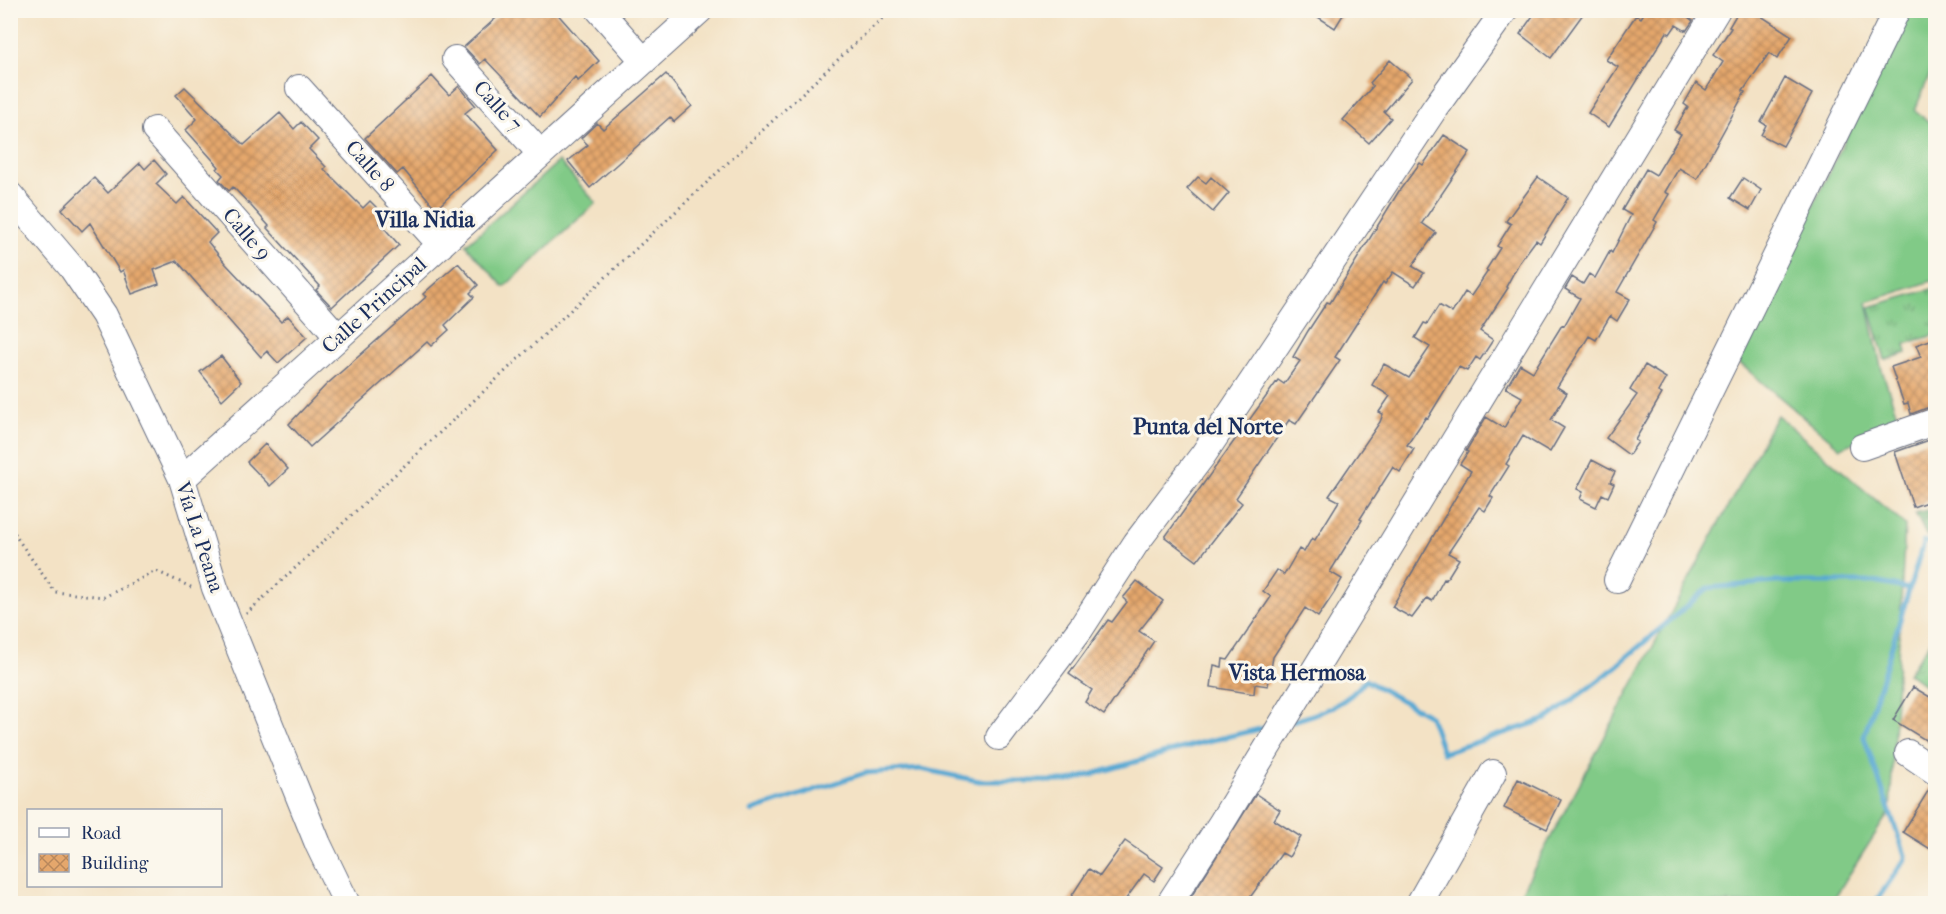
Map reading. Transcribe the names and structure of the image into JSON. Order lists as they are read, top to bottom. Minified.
{"streets":{"street":["Calle 7","Calle 8","Calle 9","Calle Principal","Vía La Peana"]},"crossings":[["Calle 7","Calle Principal"],["Calle 8","Calle Principal"],["Calle 9","Calle Principal"],["Calle Principal","Vía La Peana"]],"districts":["Villa Nidia","Punta del Norte","Vista Hermosa"],"legend":["Road","Building"]}
